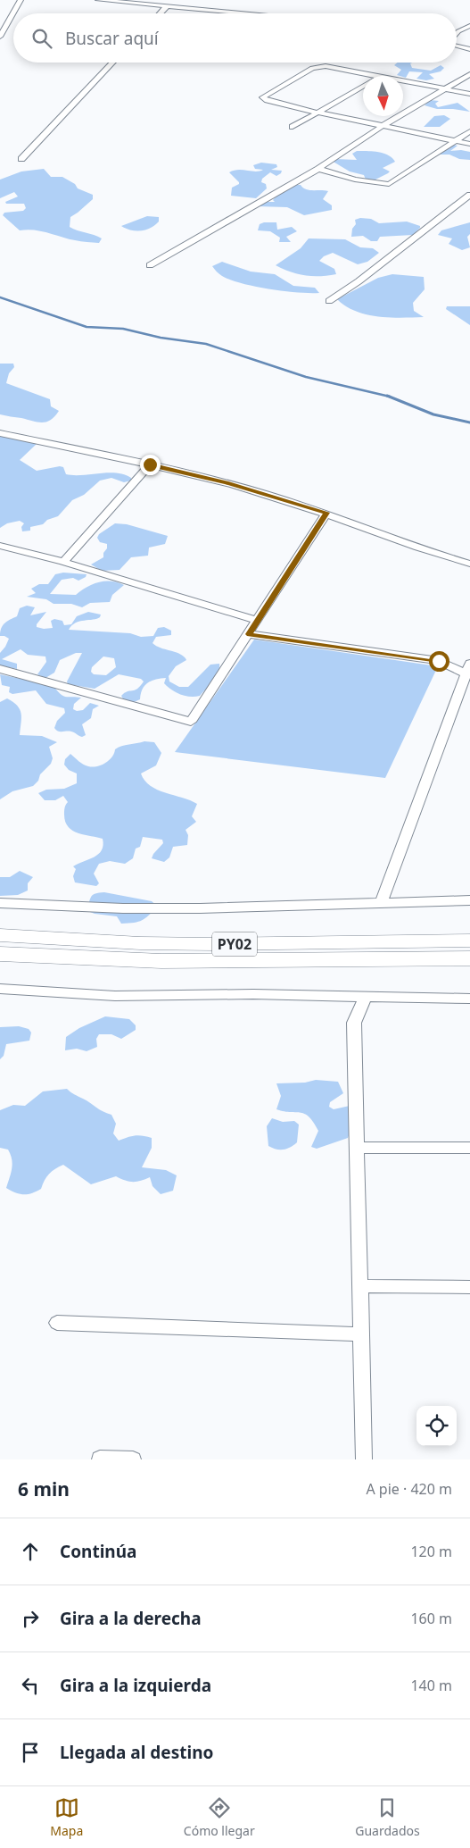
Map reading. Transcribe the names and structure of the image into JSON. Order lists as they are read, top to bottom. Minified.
{"streets":{"highway":["PY02"]},"north":"bottom","page":{"search":"Buscar aquí","heading":["6 min","A pie · 420 m"],"list":[["Continúa","120 m"],["Gira a la derecha","160 m"],["Gira a la izquierda","140 m"],"Llegada al destino"],"nav":["Mapa","Cómo llegar","Guardados"]}}
